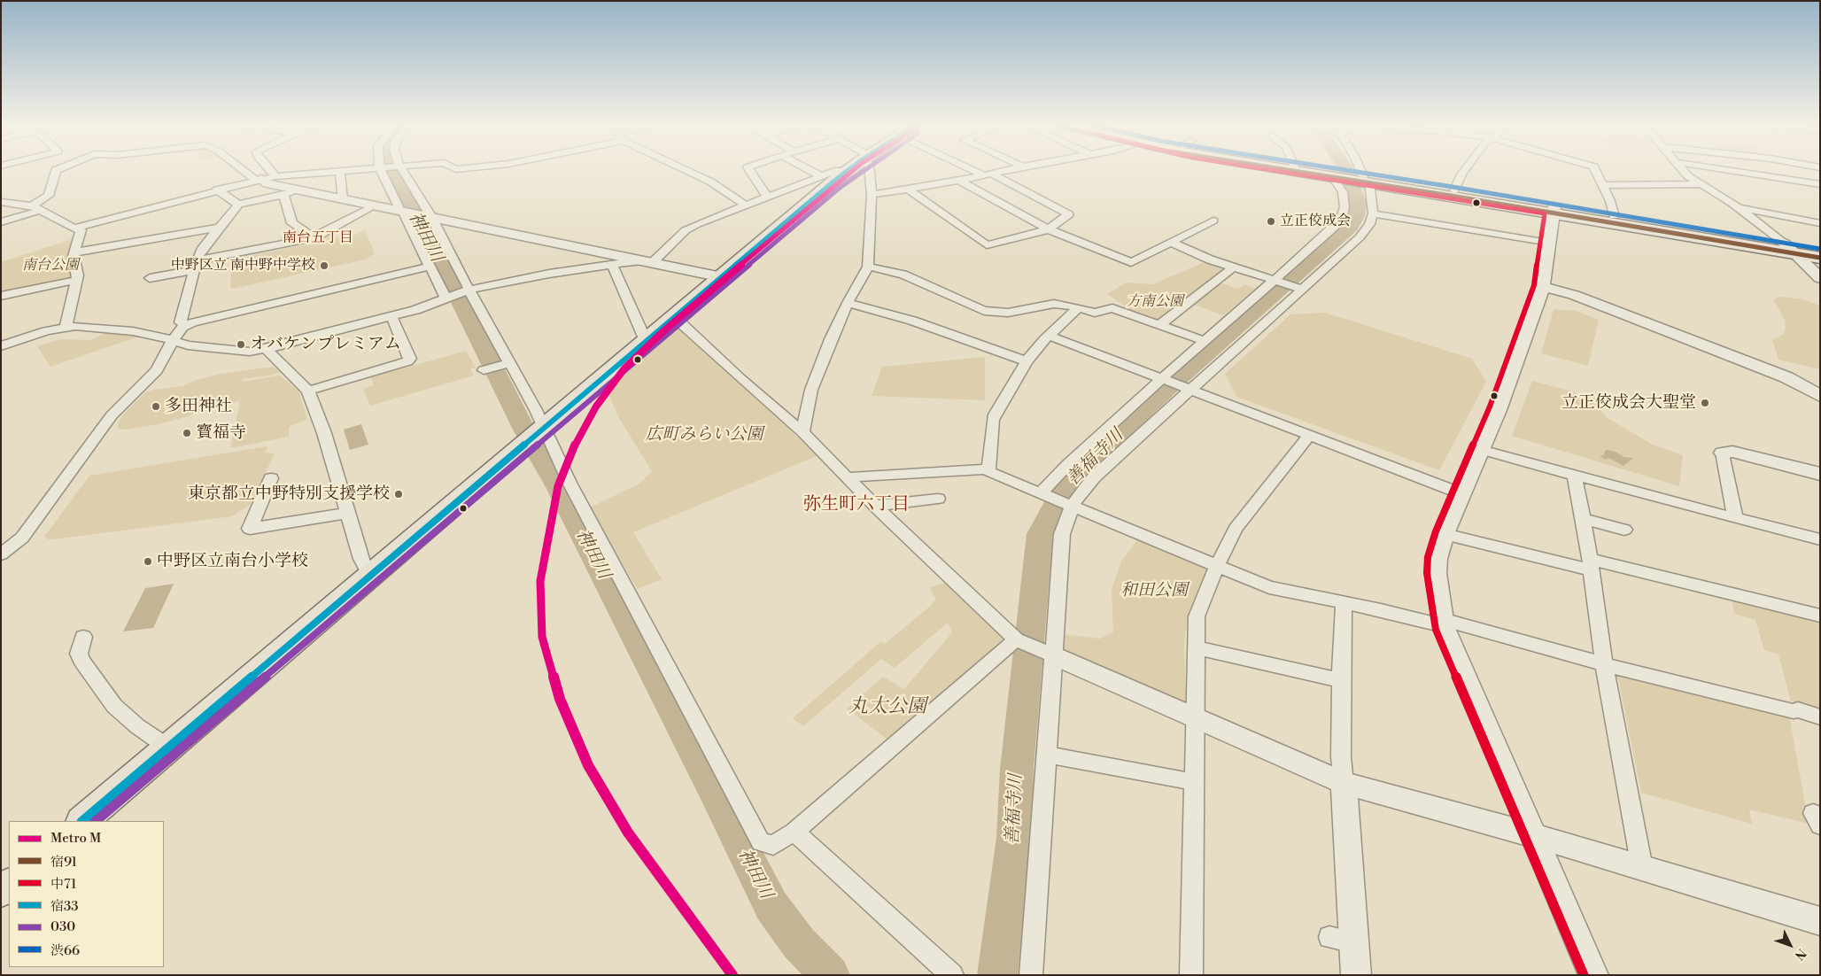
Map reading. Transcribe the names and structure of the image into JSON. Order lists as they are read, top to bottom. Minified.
{"districts":["南台五丁目","弥生町六丁目"],"water":["神田川","善福寺川"],"parks":["南台公園","方南公園","広町みらい公園","和田公園","丸太公園"],"places":["立正佼成会","中野区立 南中野中学校","オバケンプレミアム","立正佼成会大聖堂","多田神社","寳福寺","東京都立中野特別支援学校","中野区立南台小学校"],"lines":["metro line M","transit line 宿91","transit line 中71","transit line 宿33","transit line 030","transit line 渋66"],"legend":["Metro M","宿91","中71","宿33","030","渋66"],"north":"bottom right"}
